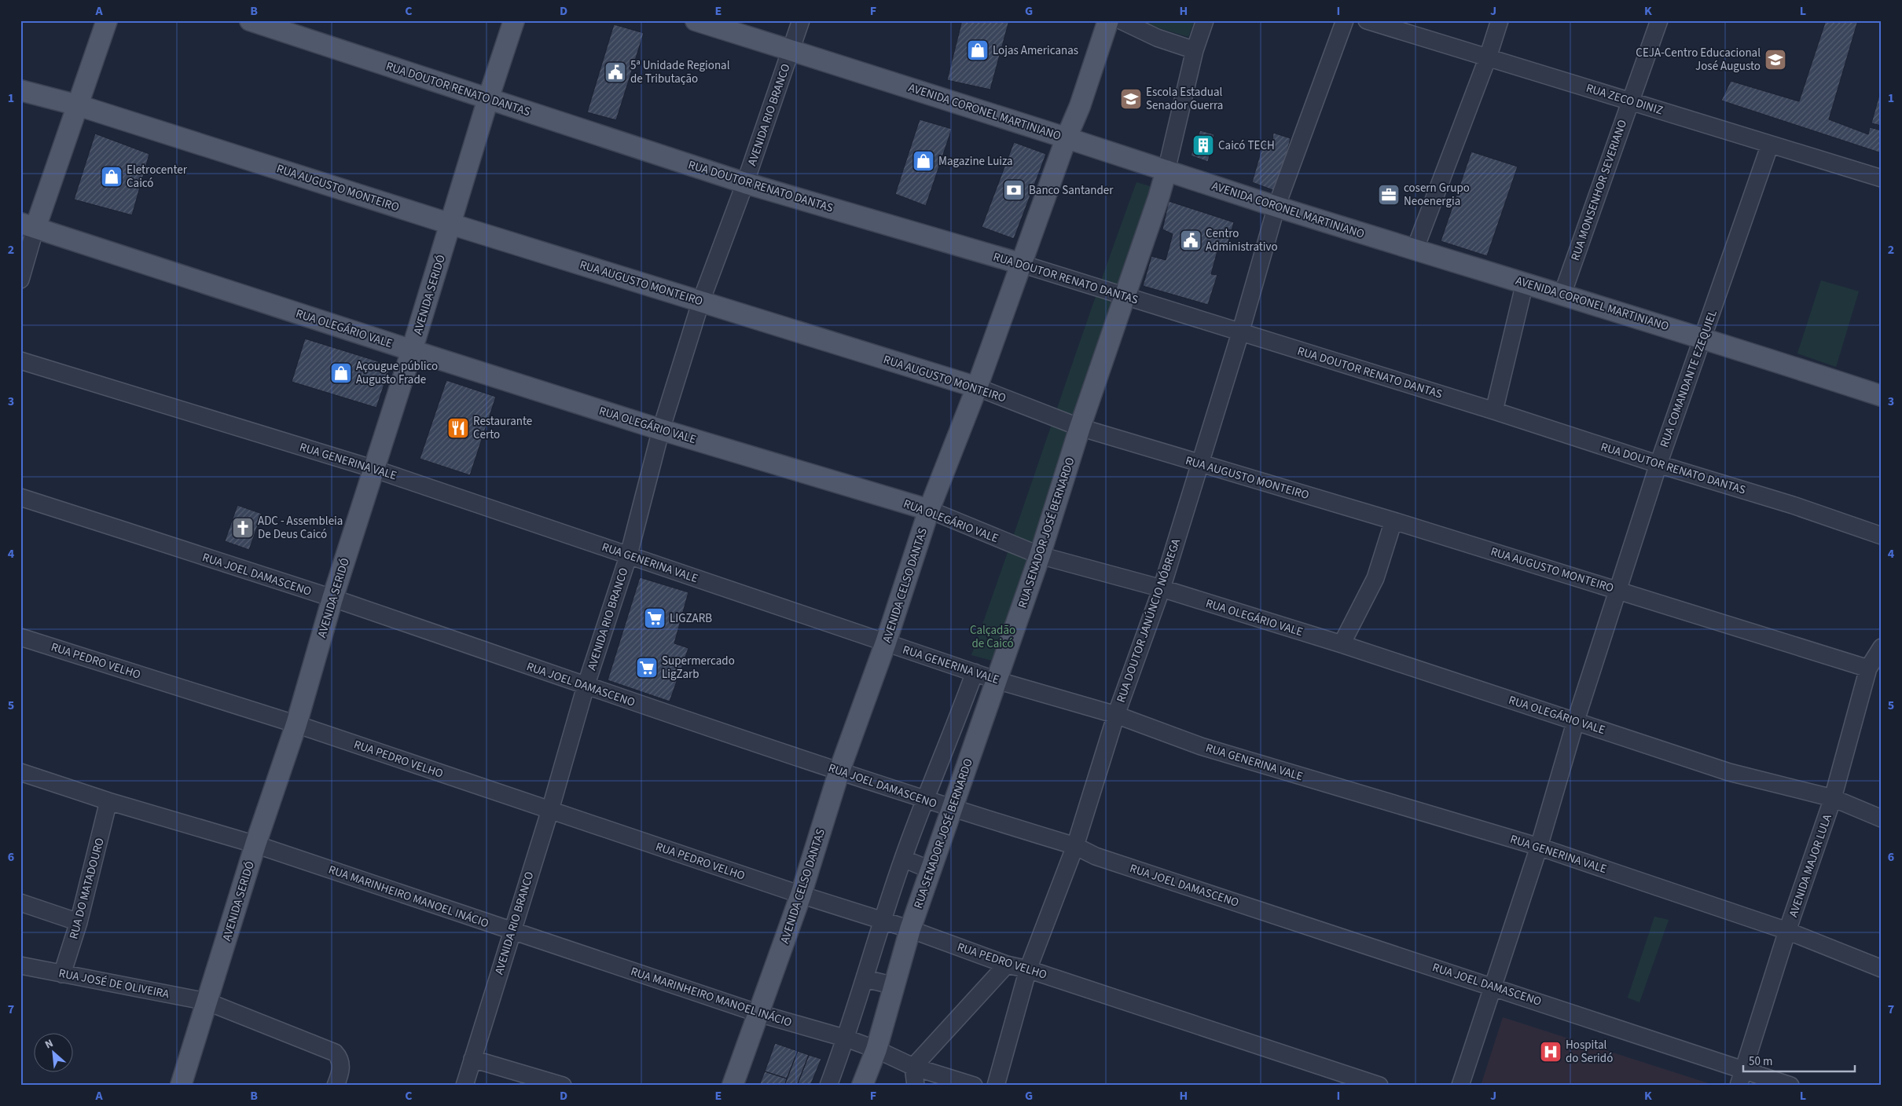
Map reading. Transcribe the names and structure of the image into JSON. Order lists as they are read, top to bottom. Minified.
{"streets":{"main road":["RUA DOUTOR RENATO DANTAS","AVENIDA CORONEL MARTINIANO","RUA AUGUSTO MONTEIRO","AVENIDA SERIDÓ","RUA OLEGÁRIO VALE","RUA SENADOR JOSÉ BERNARDO","AVENIDA CELSO DANTAS"],"street":["RUA ZECO DINIZ","AVENIDA RIO BRANCO","RUA MONSENHOR SEVERIANO","RUA COMANDANTE EZEQUIEL","RUA GENERINA VALE","RUA JOEL DAMASCENO","RUA DOUTOR JANÚNCIO NÓBREGA","RUA PEDRO VELHO","AVENIDA MAJOR LULA","RUA DO MATADOURO","RUA MARINHEIRO MANOEL INÁCIO","RUA JOSÉ DE OLIVEIRA"]},"crossings":[["RUA DOUTOR RENATO DANTAS","AVENIDA RIO BRANCO"],["RUA DOUTOR RENATO DANTAS","AVENIDA SERIDÓ"],["RUA DOUTOR RENATO DANTAS","RUA COMANDANTE EZEQUIEL"],["RUA DOUTOR RENATO DANTAS","RUA SENADOR JOSÉ BERNARDO"],["RUA DOUTOR RENATO DANTAS","AVENIDA CELSO DANTAS"],["RUA DOUTOR RENATO DANTAS","RUA DOUTOR JANÚNCIO NÓBREGA"],["RUA ZECO DINIZ","RUA MONSENHOR SEVERIANO"],["RUA ZECO DINIZ","RUA COMANDANTE EZEQUIEL"],["AVENIDA CORONEL MARTINIANO","AVENIDA RIO BRANCO"],["AVENIDA CORONEL MARTINIANO","RUA MONSENHOR SEVERIANO"],["AVENIDA CORONEL MARTINIANO","RUA COMANDANTE EZEQUIEL"],["AVENIDA CORONEL MARTINIANO","RUA SENADOR JOSÉ BERNARDO"],["AVENIDA CORONEL MARTINIANO","AVENIDA CELSO DANTAS"],["AVENIDA CORONEL MARTINIANO","RUA DOUTOR JANÚNCIO NÓBREGA"],["AVENIDA RIO BRANCO","RUA AUGUSTO MONTEIRO"],["AVENIDA RIO BRANCO","RUA OLEGÁRIO VALE"],["AVENIDA RIO BRANCO","RUA GENERINA VALE"],["AVENIDA RIO BRANCO","RUA JOEL DAMASCENO"],["AVENIDA RIO BRANCO","RUA PEDRO VELHO"],["AVENIDA RIO BRANCO","RUA MARINHEIRO MANOEL INÁCIO"],["RUA AUGUSTO MONTEIRO","AVENIDA SERIDÓ"],["RUA AUGUSTO MONTEIRO","RUA COMANDANTE EZEQUIEL"],["RUA AUGUSTO MONTEIRO","RUA SENADOR JOSÉ BERNARDO"],["RUA AUGUSTO MONTEIRO","AVENIDA CELSO DANTAS"],["RUA AUGUSTO MONTEIRO","RUA DOUTOR JANÚNCIO NÓBREGA"],["RUA AUGUSTO MONTEIRO","AVENIDA MAJOR LULA"],["AVENIDA SERIDÓ","RUA OLEGÁRIO VALE"],["AVENIDA SERIDÓ","RUA GENERINA VALE"],["AVENIDA SERIDÓ","RUA JOEL DAMASCENO"],["AVENIDA SERIDÓ","RUA PEDRO VELHO"],["AVENIDA SERIDÓ","RUA MARINHEIRO MANOEL INÁCIO"],["AVENIDA SERIDÓ","RUA JOSÉ DE OLIVEIRA"],["RUA OLEGÁRIO VALE","RUA COMANDANTE EZEQUIEL"],["RUA OLEGÁRIO VALE","RUA SENADOR JOSÉ BERNARDO"],["RUA OLEGÁRIO VALE","AVENIDA CELSO DANTAS"],["RUA OLEGÁRIO VALE","RUA DOUTOR JANÚNCIO NÓBREGA"],["RUA OLEGÁRIO VALE","AVENIDA MAJOR LULA"],["RUA COMANDANTE EZEQUIEL","RUA GENERINA VALE"],["RUA COMANDANTE EZEQUIEL","RUA JOEL DAMASCENO"],["RUA GENERINA VALE","RUA SENADOR JOSÉ BERNARDO"],["RUA GENERINA VALE","AVENIDA CELSO DANTAS"],["RUA GENERINA VALE","RUA DOUTOR JANÚNCIO NÓBREGA"],["RUA GENERINA VALE","AVENIDA MAJOR LULA"],["RUA SENADOR JOSÉ BERNARDO","RUA JOEL DAMASCENO"],["RUA SENADOR JOSÉ BERNARDO","RUA PEDRO VELHO"],["RUA SENADOR JOSÉ BERNARDO","RUA MARINHEIRO MANOEL INÁCIO"],["RUA JOEL DAMASCENO","AVENIDA CELSO DANTAS"],["RUA JOEL DAMASCENO","RUA DOUTOR JANÚNCIO NÓBREGA"],["RUA JOEL DAMASCENO","AVENIDA MAJOR LULA"],["AVENIDA CELSO DANTAS","RUA PEDRO VELHO"],["AVENIDA CELSO DANTAS","RUA MARINHEIRO MANOEL INÁCIO"],["RUA DOUTOR JANÚNCIO NÓBREGA","RUA PEDRO VELHO"],["RUA DO MATADOURO","RUA MARINHEIRO MANOEL INÁCIO"],["RUA DO MATADOURO","RUA JOSÉ DE OLIVEIRA"]],"parks":["Calçadão de Caicó"],"places":{"shop":["Lojas Americanas","Magazine Luiza","Eletrocenter Caicó","Açougue público Augusto Frade"],"school or university":["CEJA-Centro Educacional José Augusto","Escola Estadual Senador Guerra"],"public building":["5ª Unidade Regional de Tributação","Centro Administrativo"],"building":["Caicó TECH"],"bank":["Banco Santander"],"office":["cosern Grupo Neoenergia"],"restaurant":["Restaurante Certo"],"church":["ADC - Assembleia De Deus Caicó"],"supermarket":["LIGZARB","Supermercado LigZarb"],"hospital":["Hospital do Seridó"]},"scale_bar":"50 m","north":"top left","grid":{"columns":["A","B","C","D","E","F","G","H","I","J","K","L"],"rows":["1","2","3","4","5","6","7"]}}
